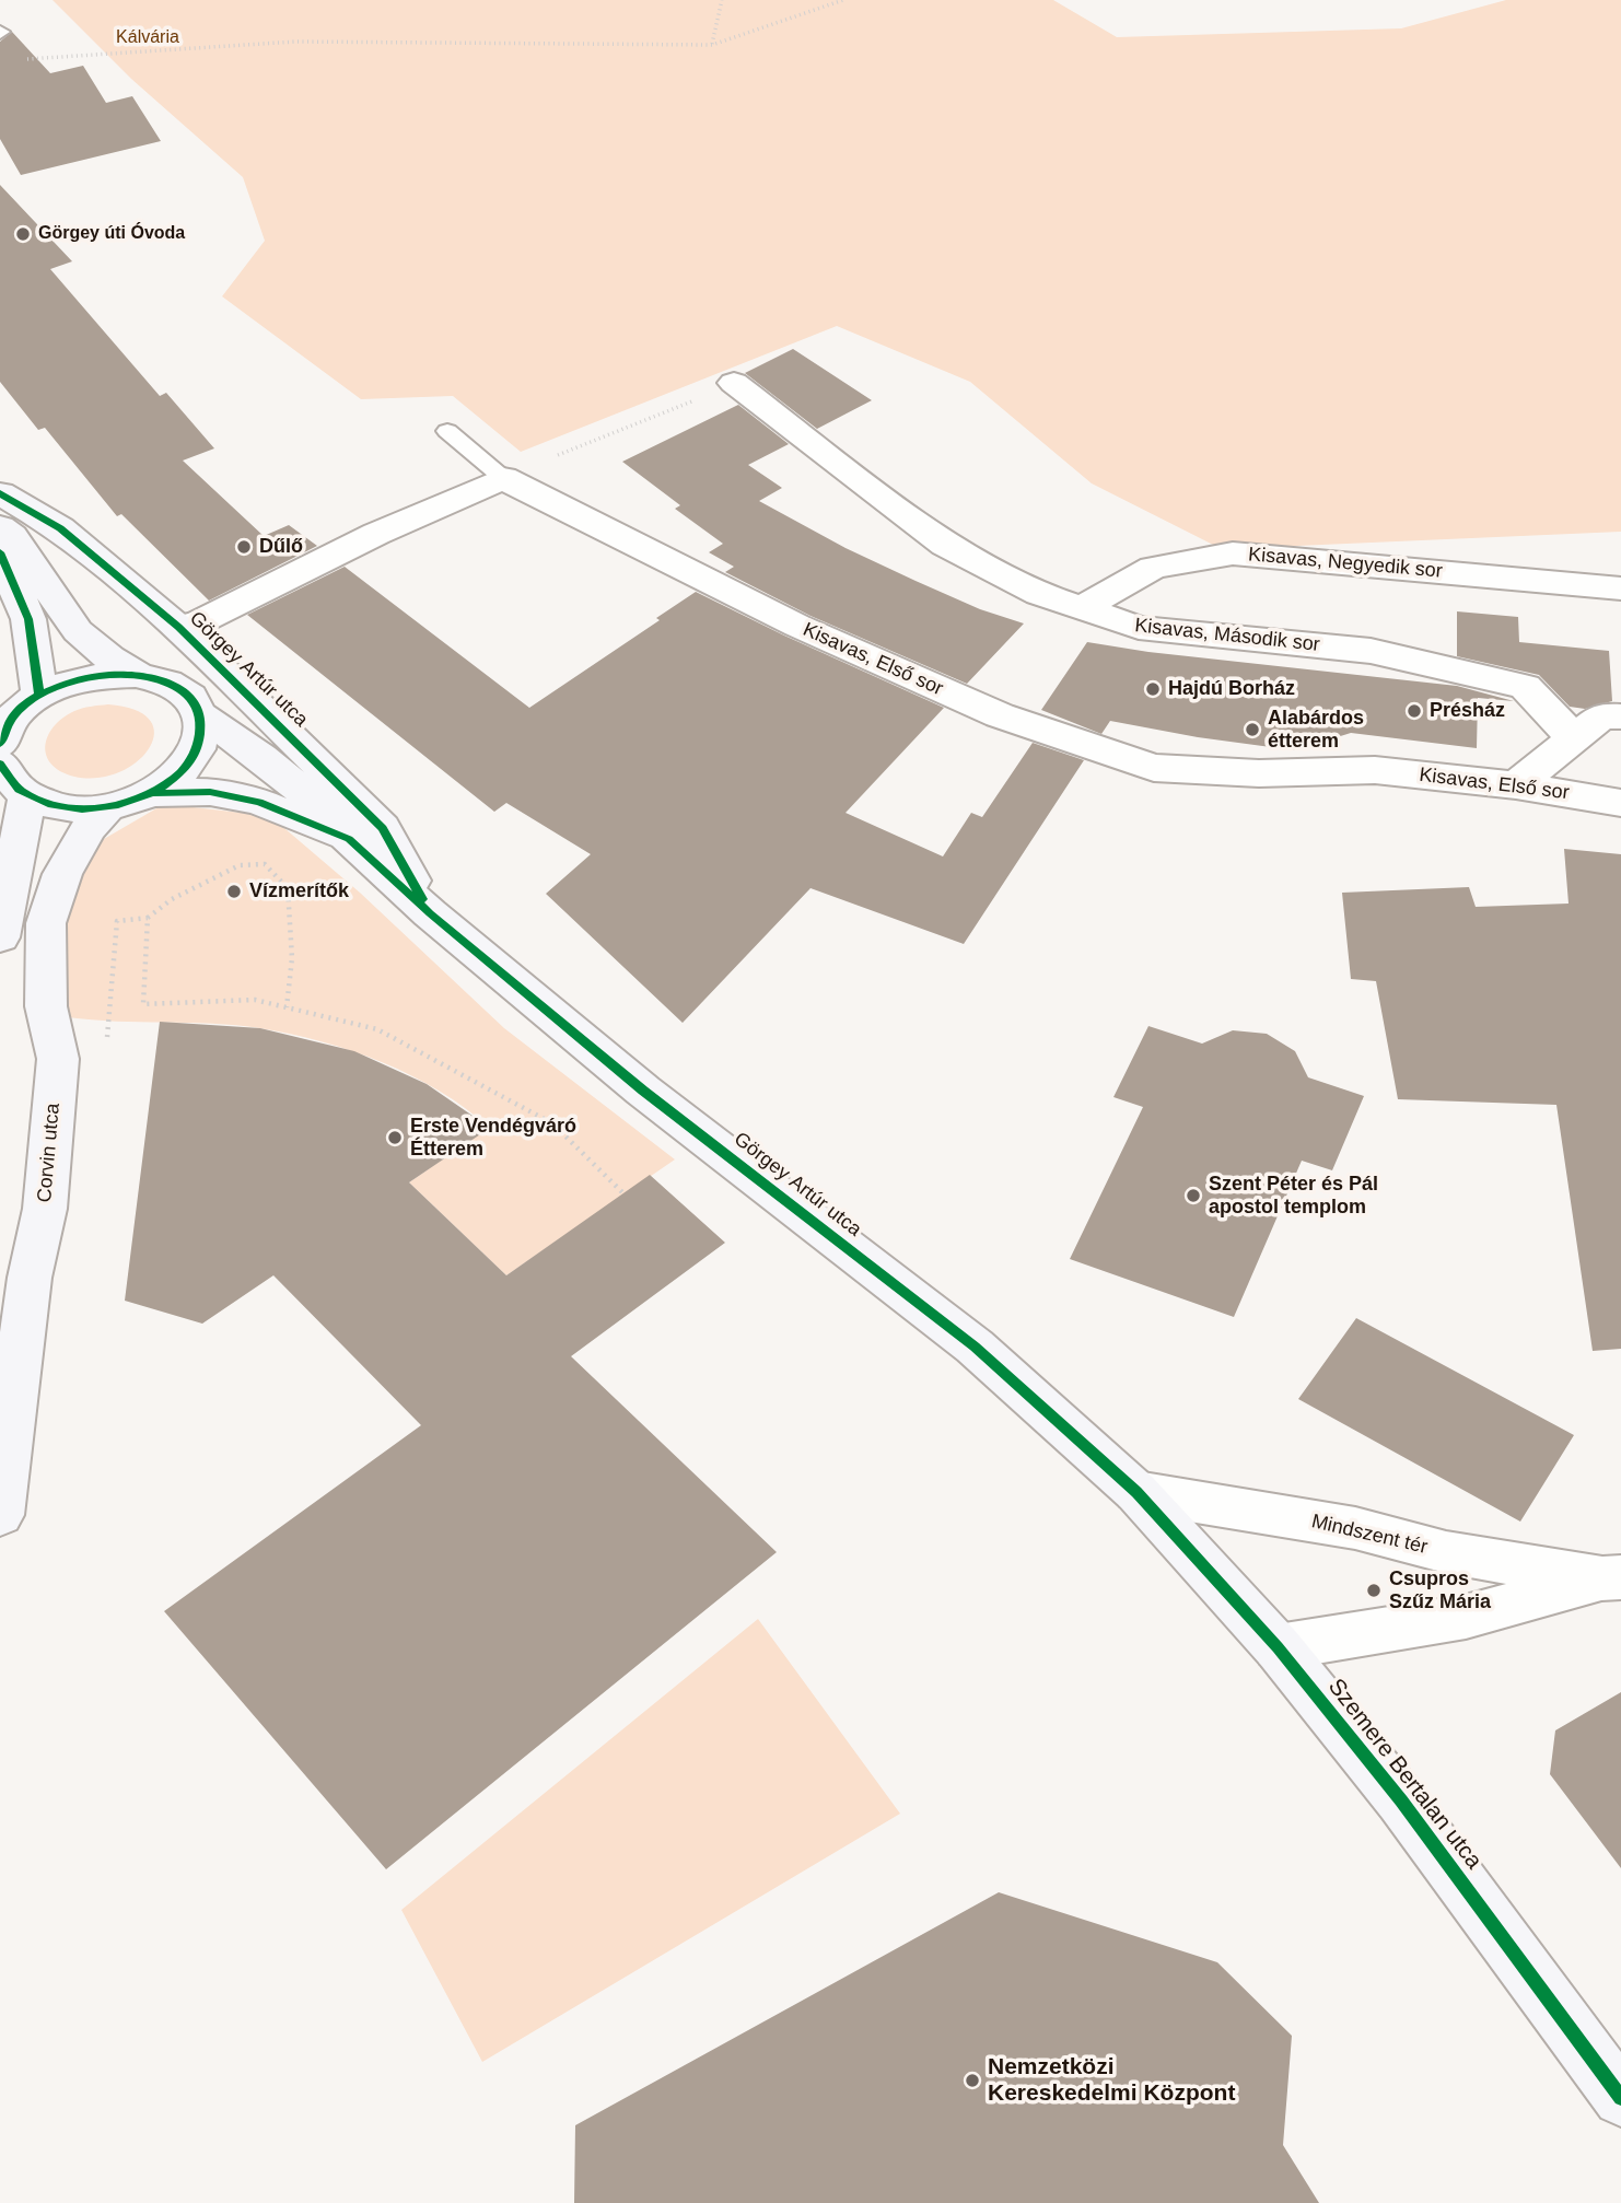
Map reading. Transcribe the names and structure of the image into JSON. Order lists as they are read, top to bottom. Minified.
{"streets":{"street":["Kisavas, Negyedik sor","Kisavas, Második sor","Kisavas, Első sor","Görgey Artúr utca","Corvin utca","Mindszent tér","Szemere Bertalan utca"]},"crossings":[["Kisavas, Negyedik sor","Kisavas, Második sor"],["Görgey Artúr utca","Mindszent tér"],["Görgey Artúr utca","Szemere Bertalan utca"],["Mindszent tér","Szemere Bertalan utca"]],"parks":["Kálvária"],"places":["Görgey úti Óvoda","Dűlő","Hajdú Borház","Présház","Alabárdos étterem","Vízmerítők","Erste Vendégváró Étterem","Szent Péter és Pál apostol templom","Csupros Szűz Mária","Nemzetközi Kereskedelmi Központ"]}
